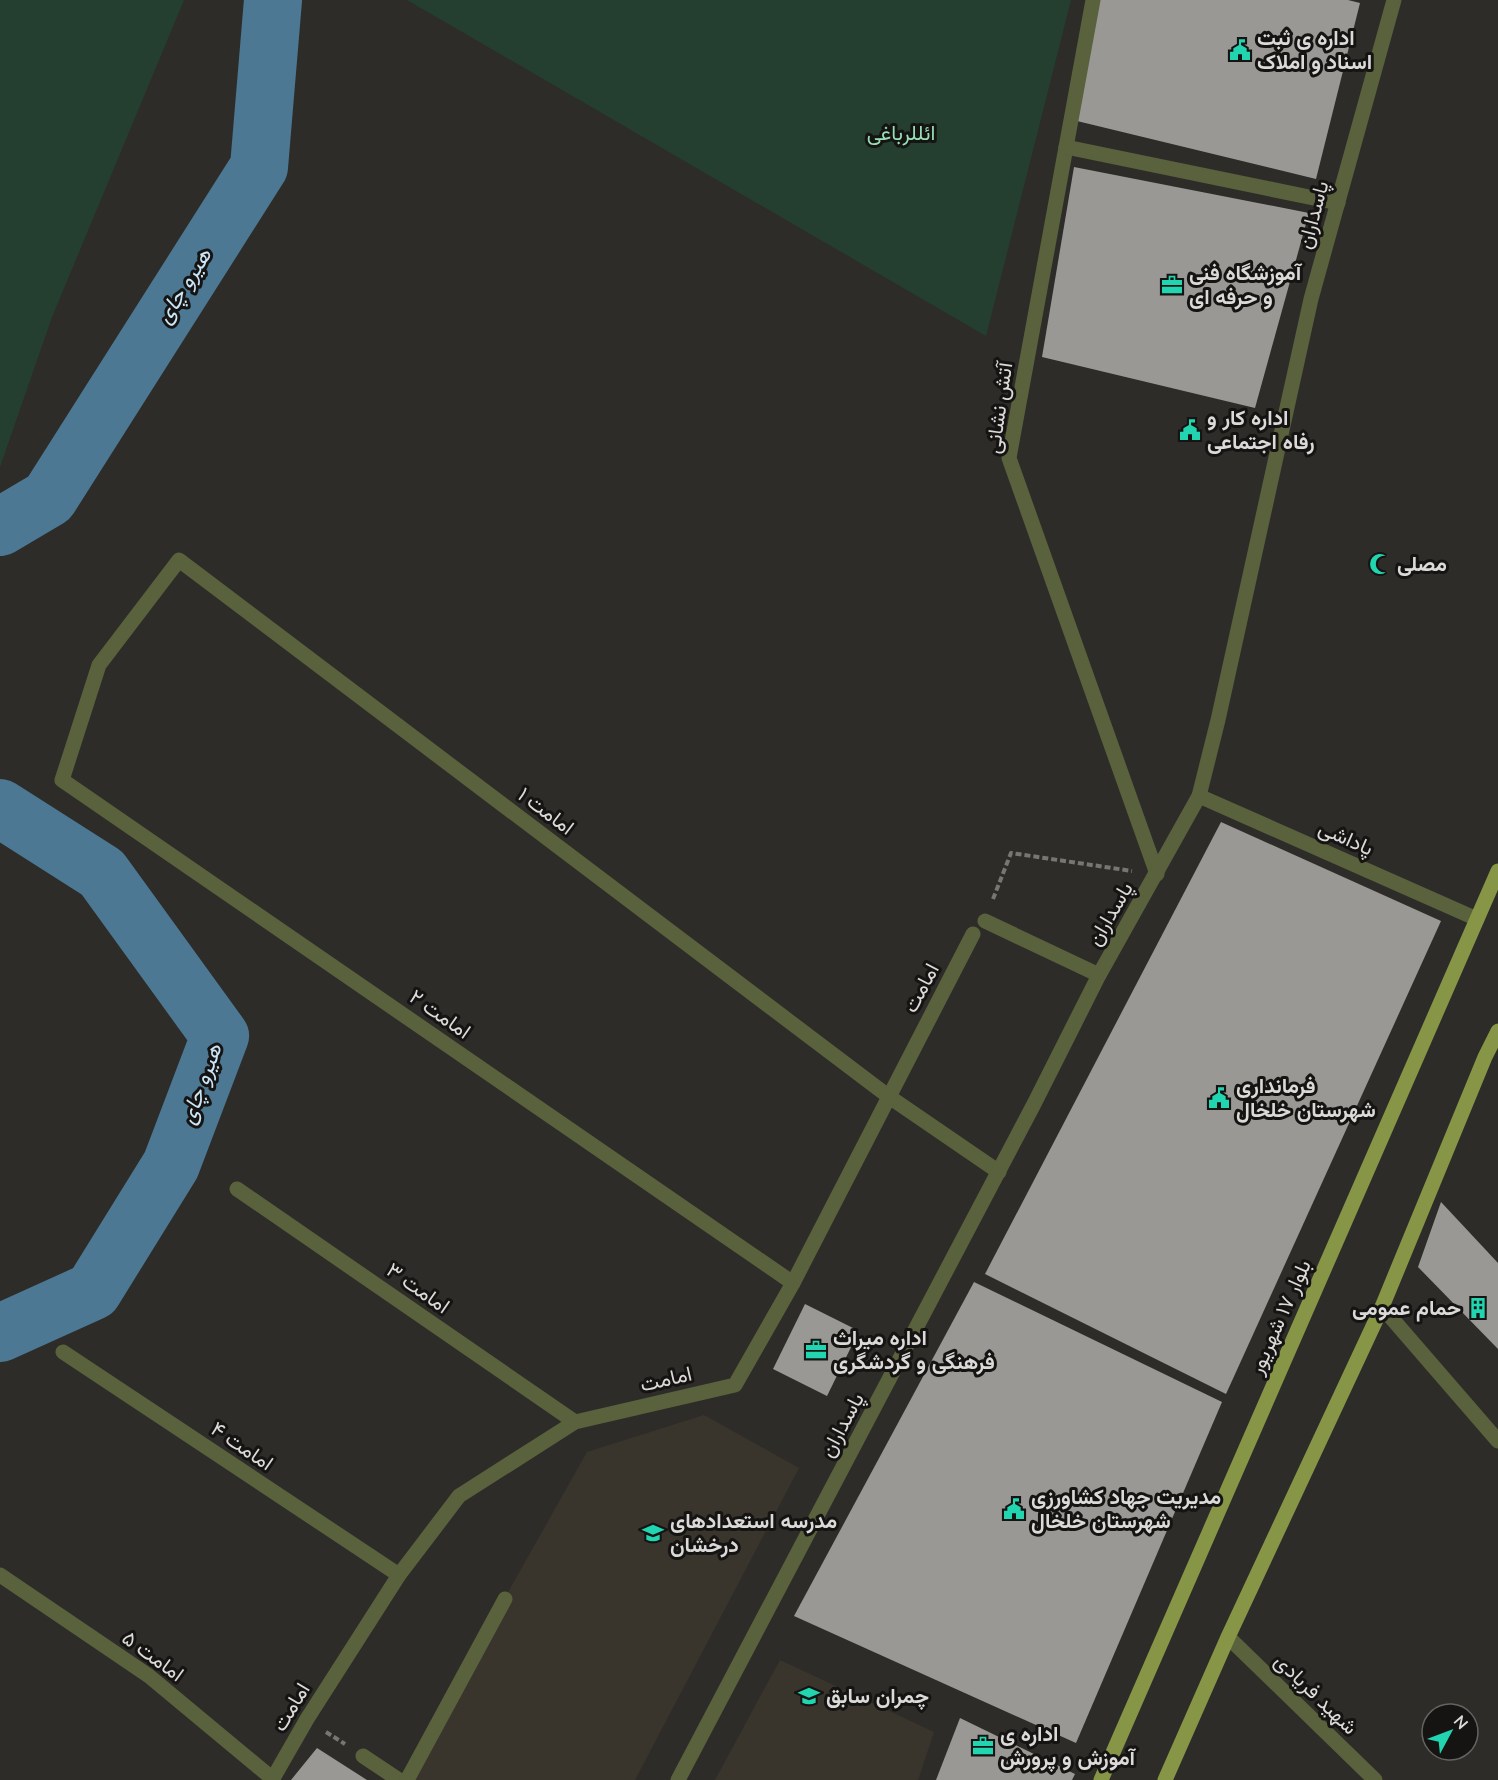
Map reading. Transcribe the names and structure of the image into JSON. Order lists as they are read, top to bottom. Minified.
{"streets":{"main road":["بلوار ١٧ شهریور"],"street":["پاسداران","آتش نشانی","امامت ۱","پاداشی","امامت","امامت ۲","امامت ۳","امامت ۴","امامت ۵","شهید فریادی"]},"crossings":[["پاسداران","آتش نشانی"],["پاسداران","امامت ۱"],["پاسداران","پاداشی"],["امامت ۱","امامت"],["امامت ۱","امامت ۲"],["پاداشی","بلوار ١٧ شهریور"],["امامت","امامت ۲"],["امامت","امامت ۳"],["امامت","امامت ۴"],["امامت","امامت ۵"]],"water":["هیرو چای"],"parks":["ائللرباغی"],"places":{"public building":["اداره ی ثبت اسناد و املاک","اداره کار و رفاه اجتماعی","فرمانداری شهرستان خلخال","مدیریت جهاد کشاورزی شهرستان خلخال"],"office":["آموزشگاه فنی و حرفه ای","اداره میراث فرهنگی و گردشگری","اداره ی آموزش و پرورش"],"mosque":["مصلی"],"building":["حمام عمومی"],"school or university":["مدرسه استعدادهای درخشان","چمران سابق"]},"north":"top right"}
